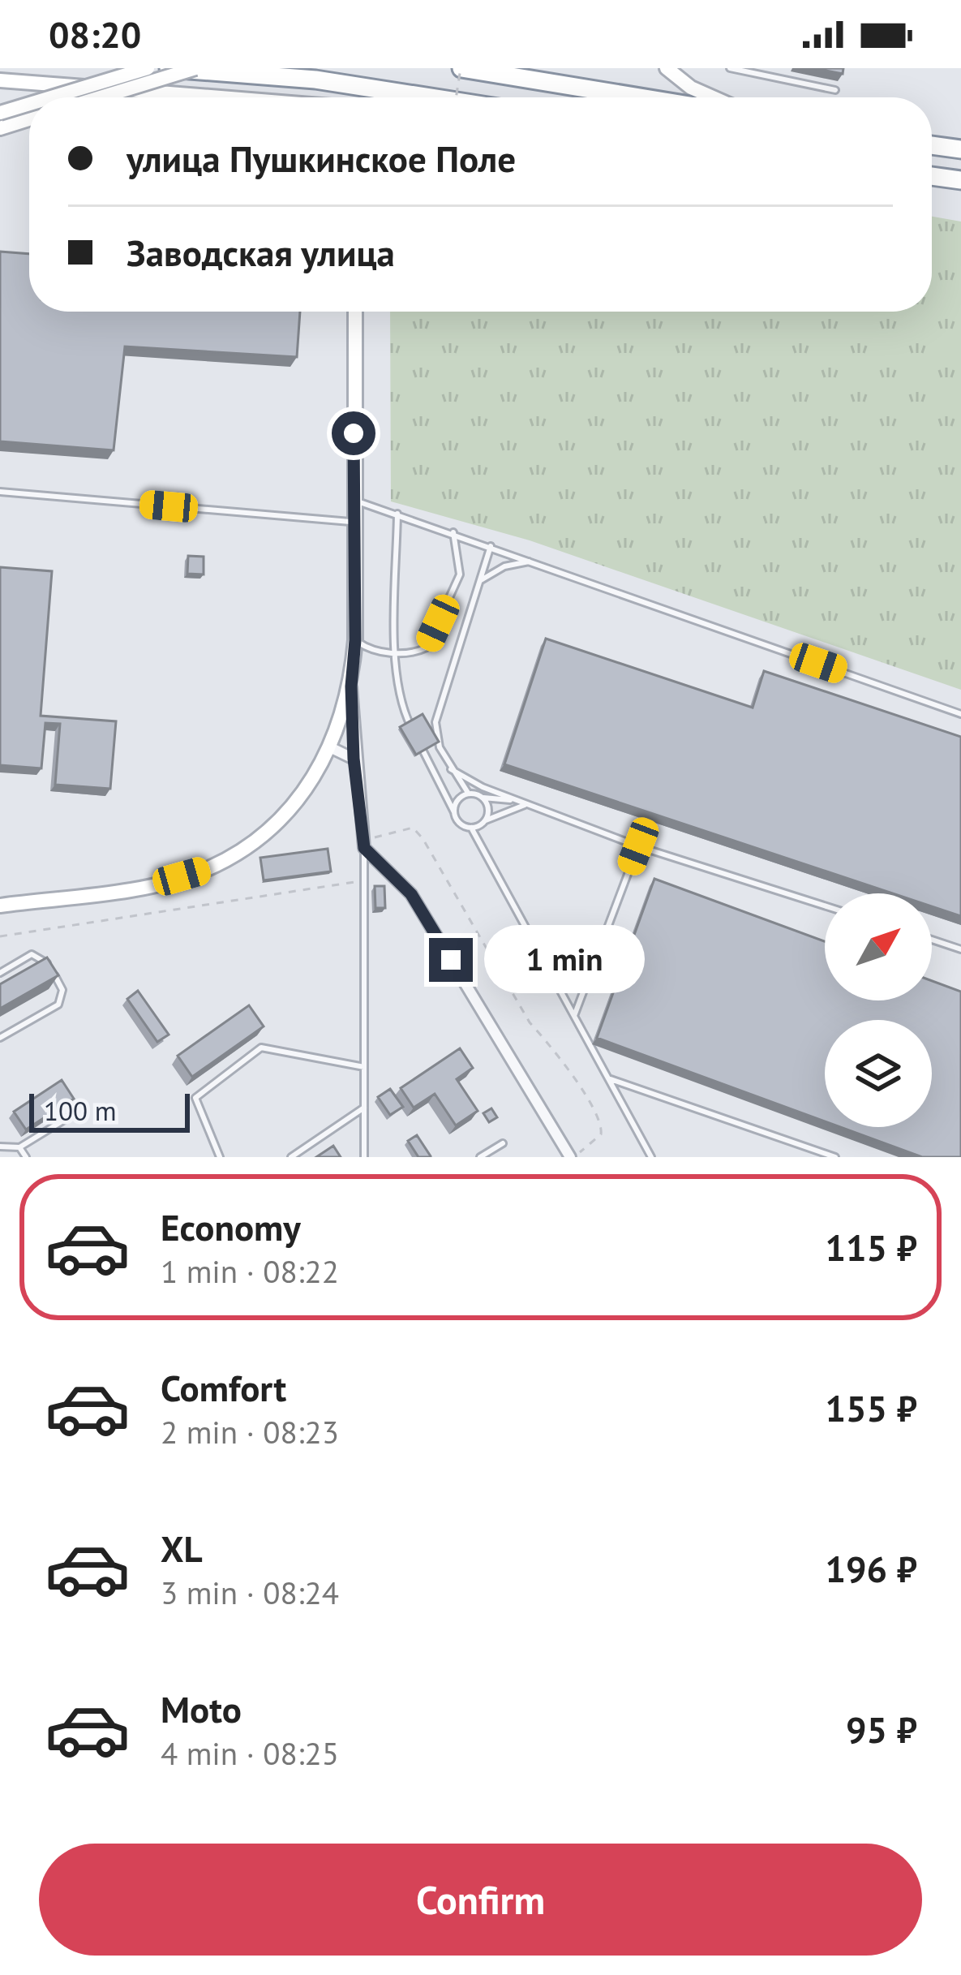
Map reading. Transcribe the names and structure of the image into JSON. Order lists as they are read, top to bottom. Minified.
{"scale_bar":"100 m","north":"top right","page":{"status":"08:20","banner":["улица Пушкинское Поле","Заводская улица"],"bubble":"1 min","scale":"100 m","list":[{"name":"Economy","note":"1 min · 08:22","value":"115 ₽"},{"name":"Comfort","note":"2 min · 08:23","value":"155 ₽"},{"name":"XL","note":"3 min · 08:24","value":"196 ₽"},{"name":"Moto","note":"4 min · 08:25","value":"95 ₽"}],"buttons":"Confirm"}}
